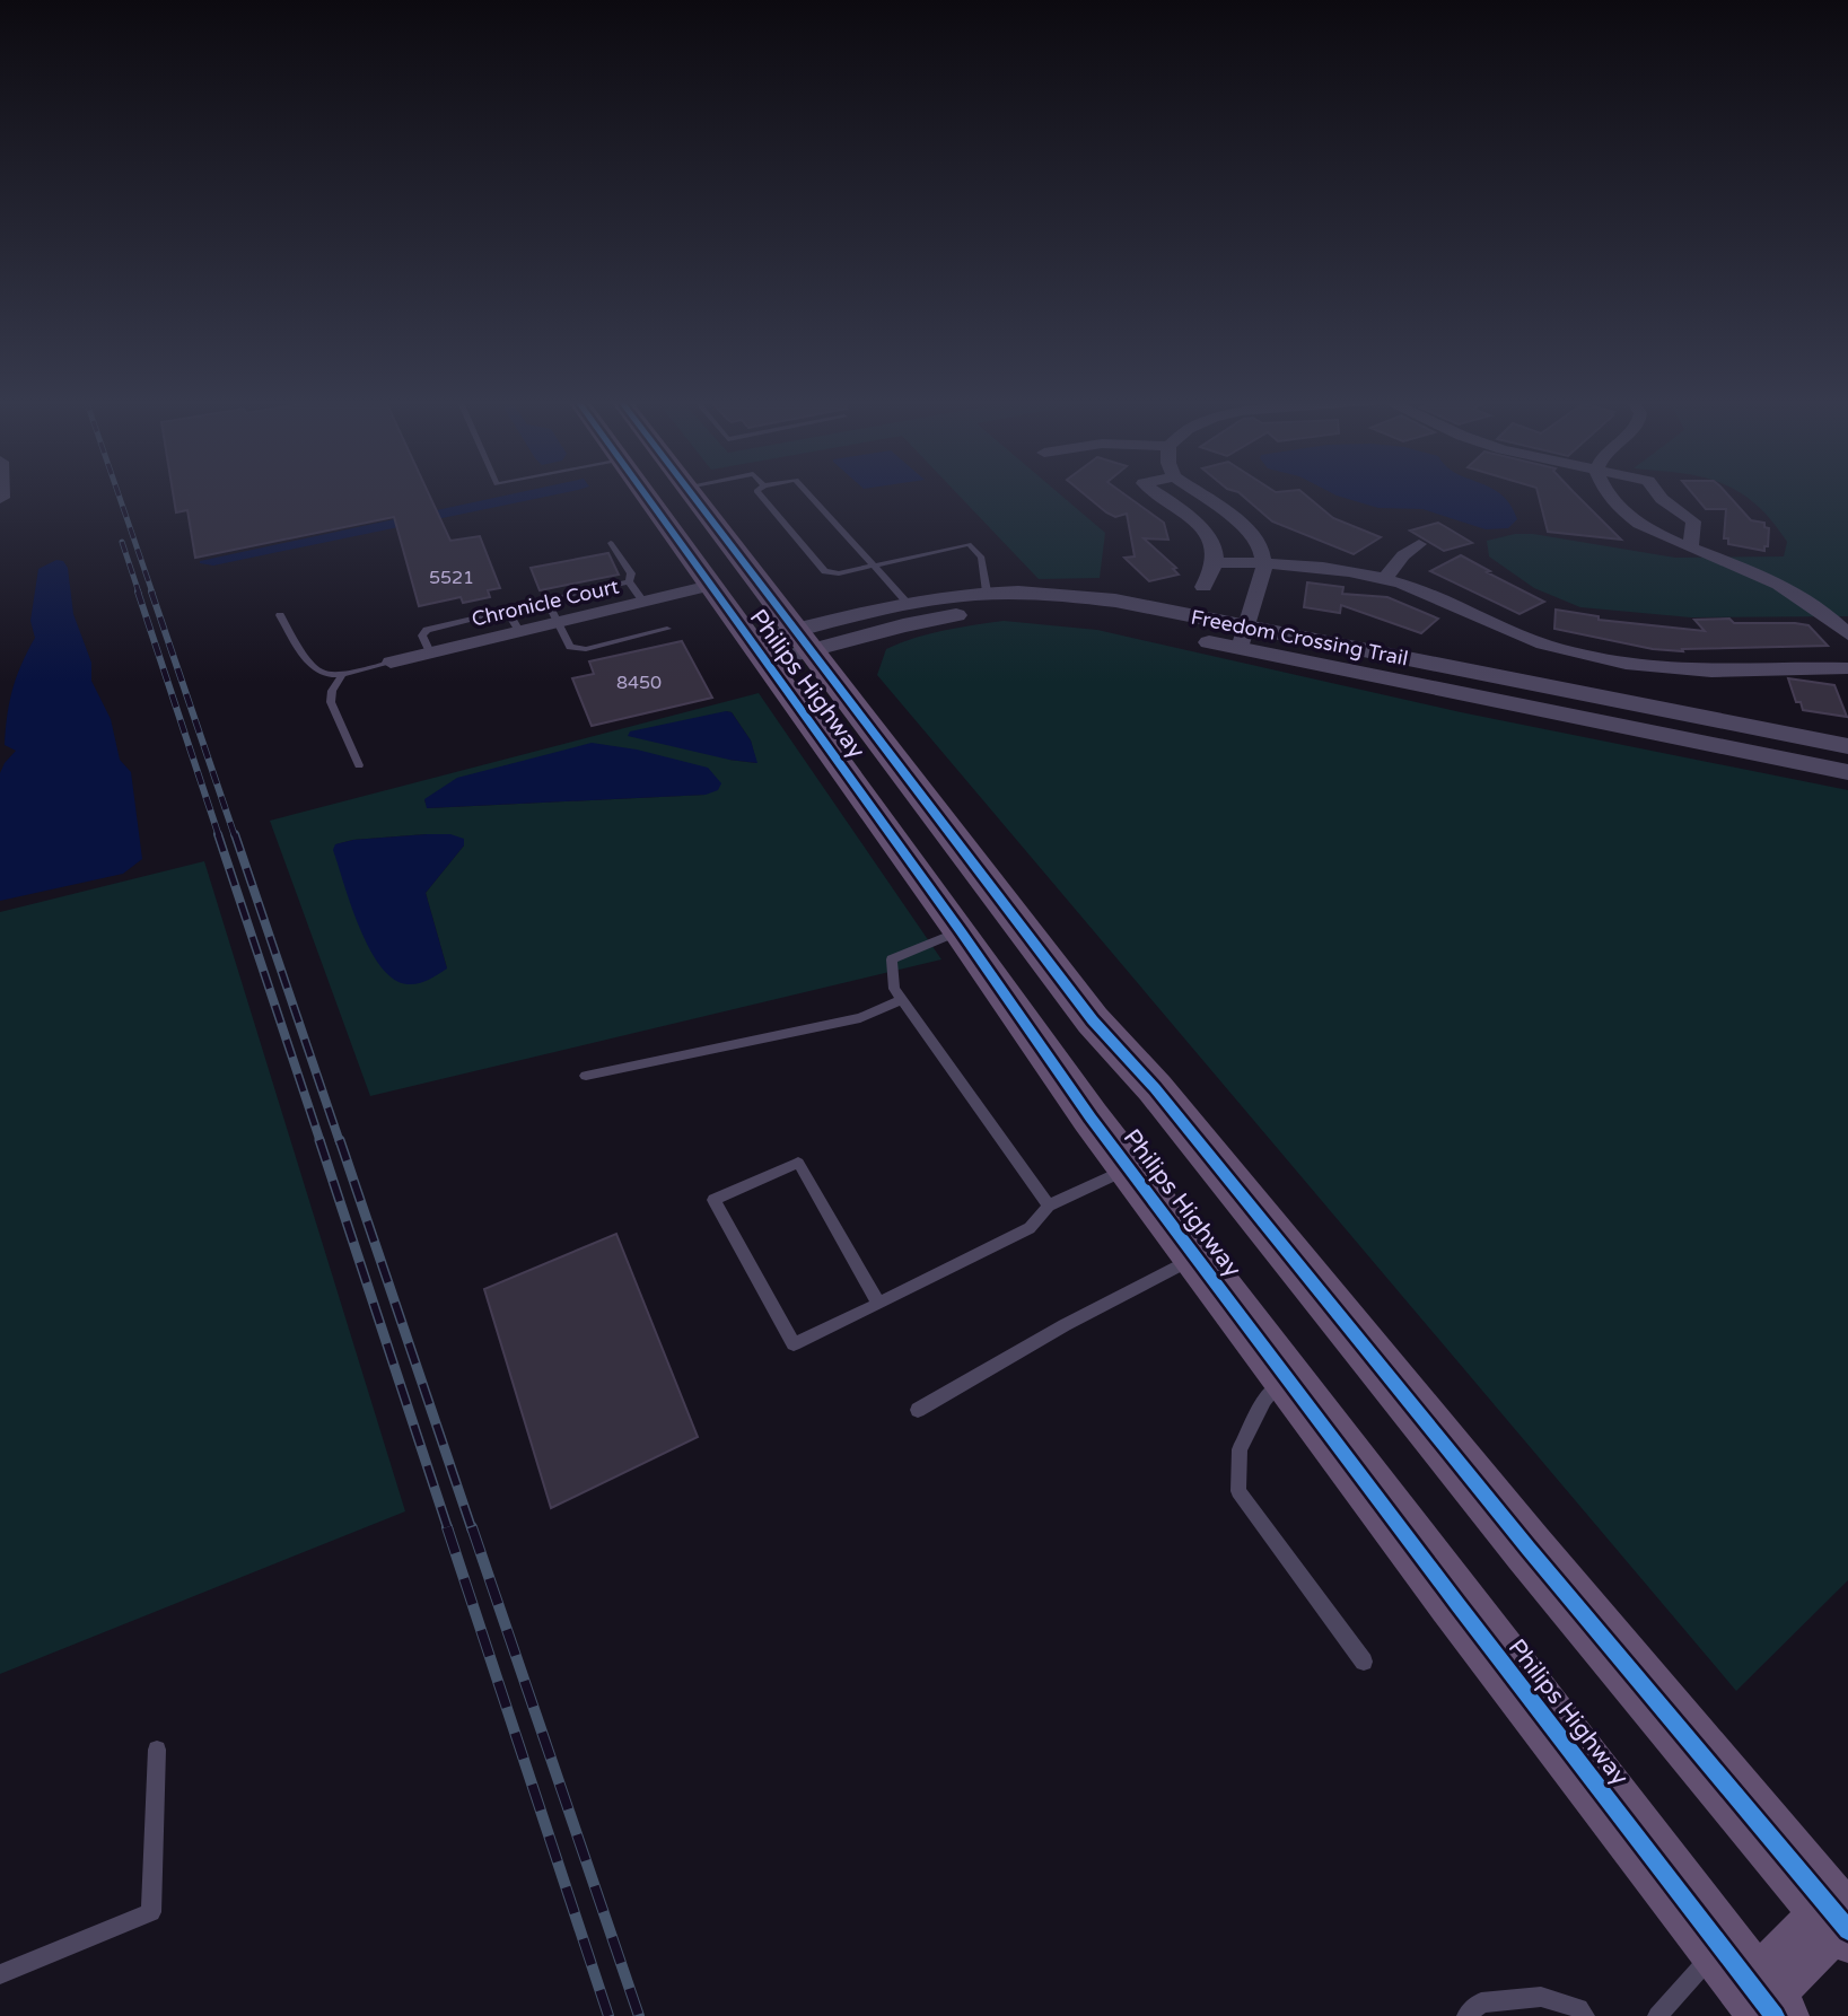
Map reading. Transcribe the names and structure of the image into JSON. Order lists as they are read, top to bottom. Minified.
{"streets":{"main road":["Philips Highway"],"street":["Chronicle Court","Freedom Crossing Trail"]},"crossings":[["Chronicle Court","Philips Highway"],["Freedom Crossing Trail","Philips Highway"]],"house_numbers":["5521","8450"]}
